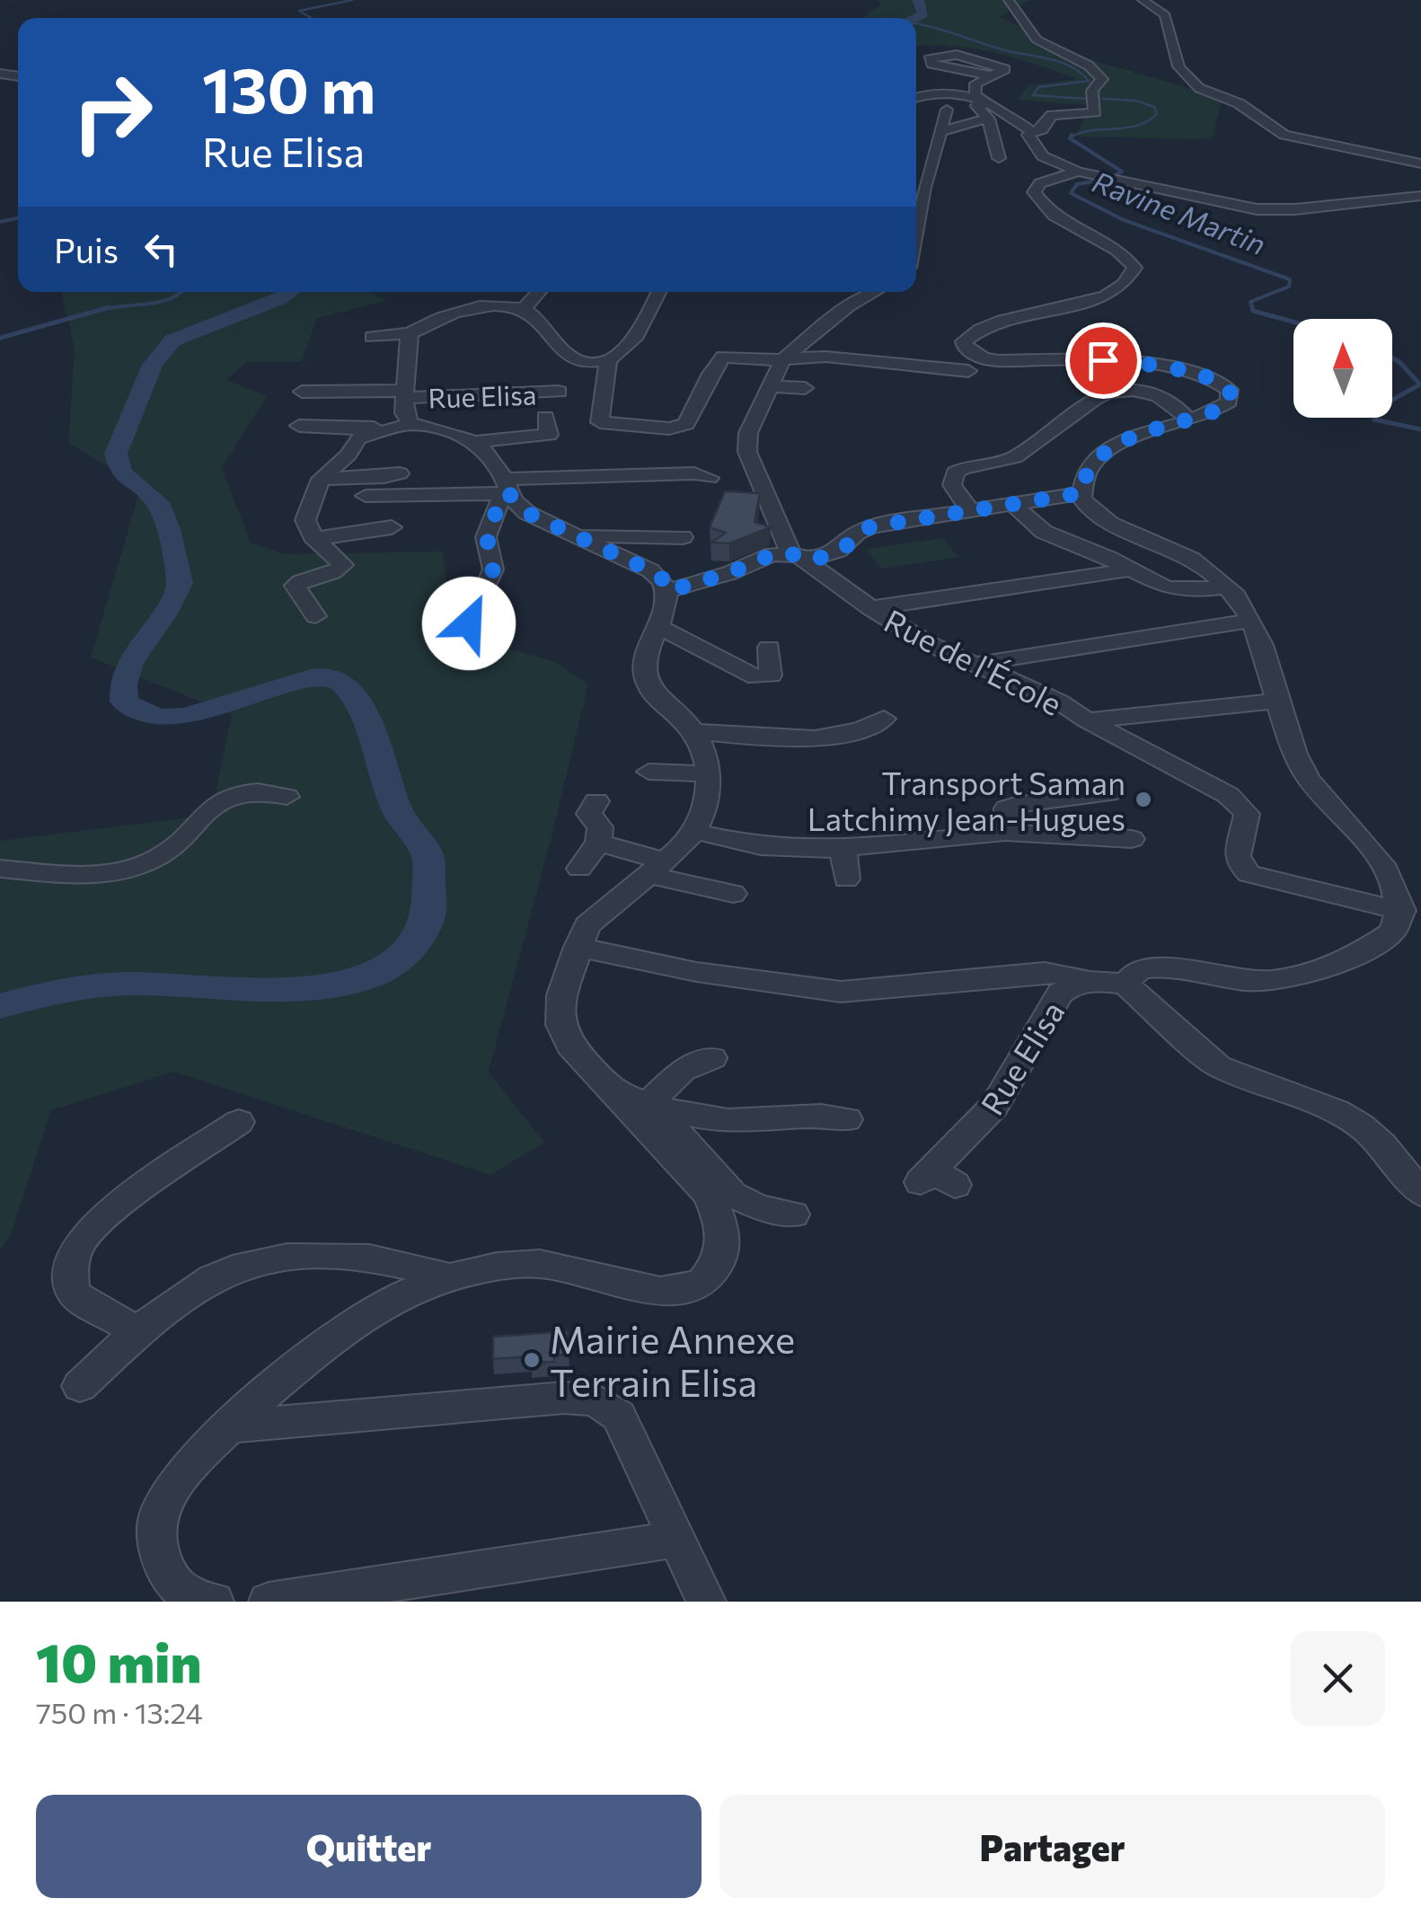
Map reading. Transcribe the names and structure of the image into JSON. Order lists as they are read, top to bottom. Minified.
{"streets":{"street":["Rue Elisa","Rue de l'École"]},"water":["Ravine Martin"],"places":["Transport Saman Latchimy Jean-Hugues","Mairie Annexe Terrain Elisa"],"north":"top","page":{"turn":["130 m","Rue Elisa"],"then":"Puis","heading":["10 min","750 m · 13:24"],"buttons":["Quitter","Partager"]}}
